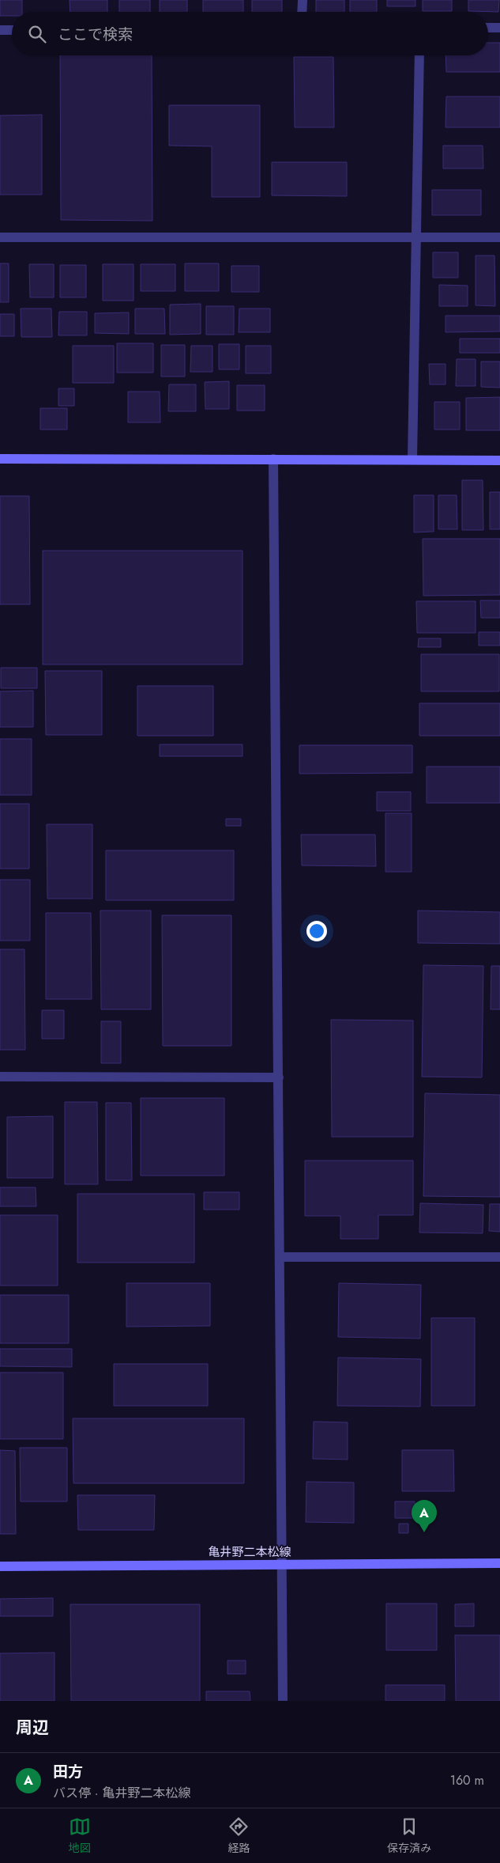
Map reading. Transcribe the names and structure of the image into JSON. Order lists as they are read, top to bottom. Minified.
{"streets":{"street":["亀井野二本松線"]},"page":{"search":"ここで検索","pins":"A","heading":"周辺","list":[{"mark":"A","name":"田方","note":"バス停 · 亀井野二本松線","value":"160 m"}],"nav":["地図","経路","保存済み"]}}
